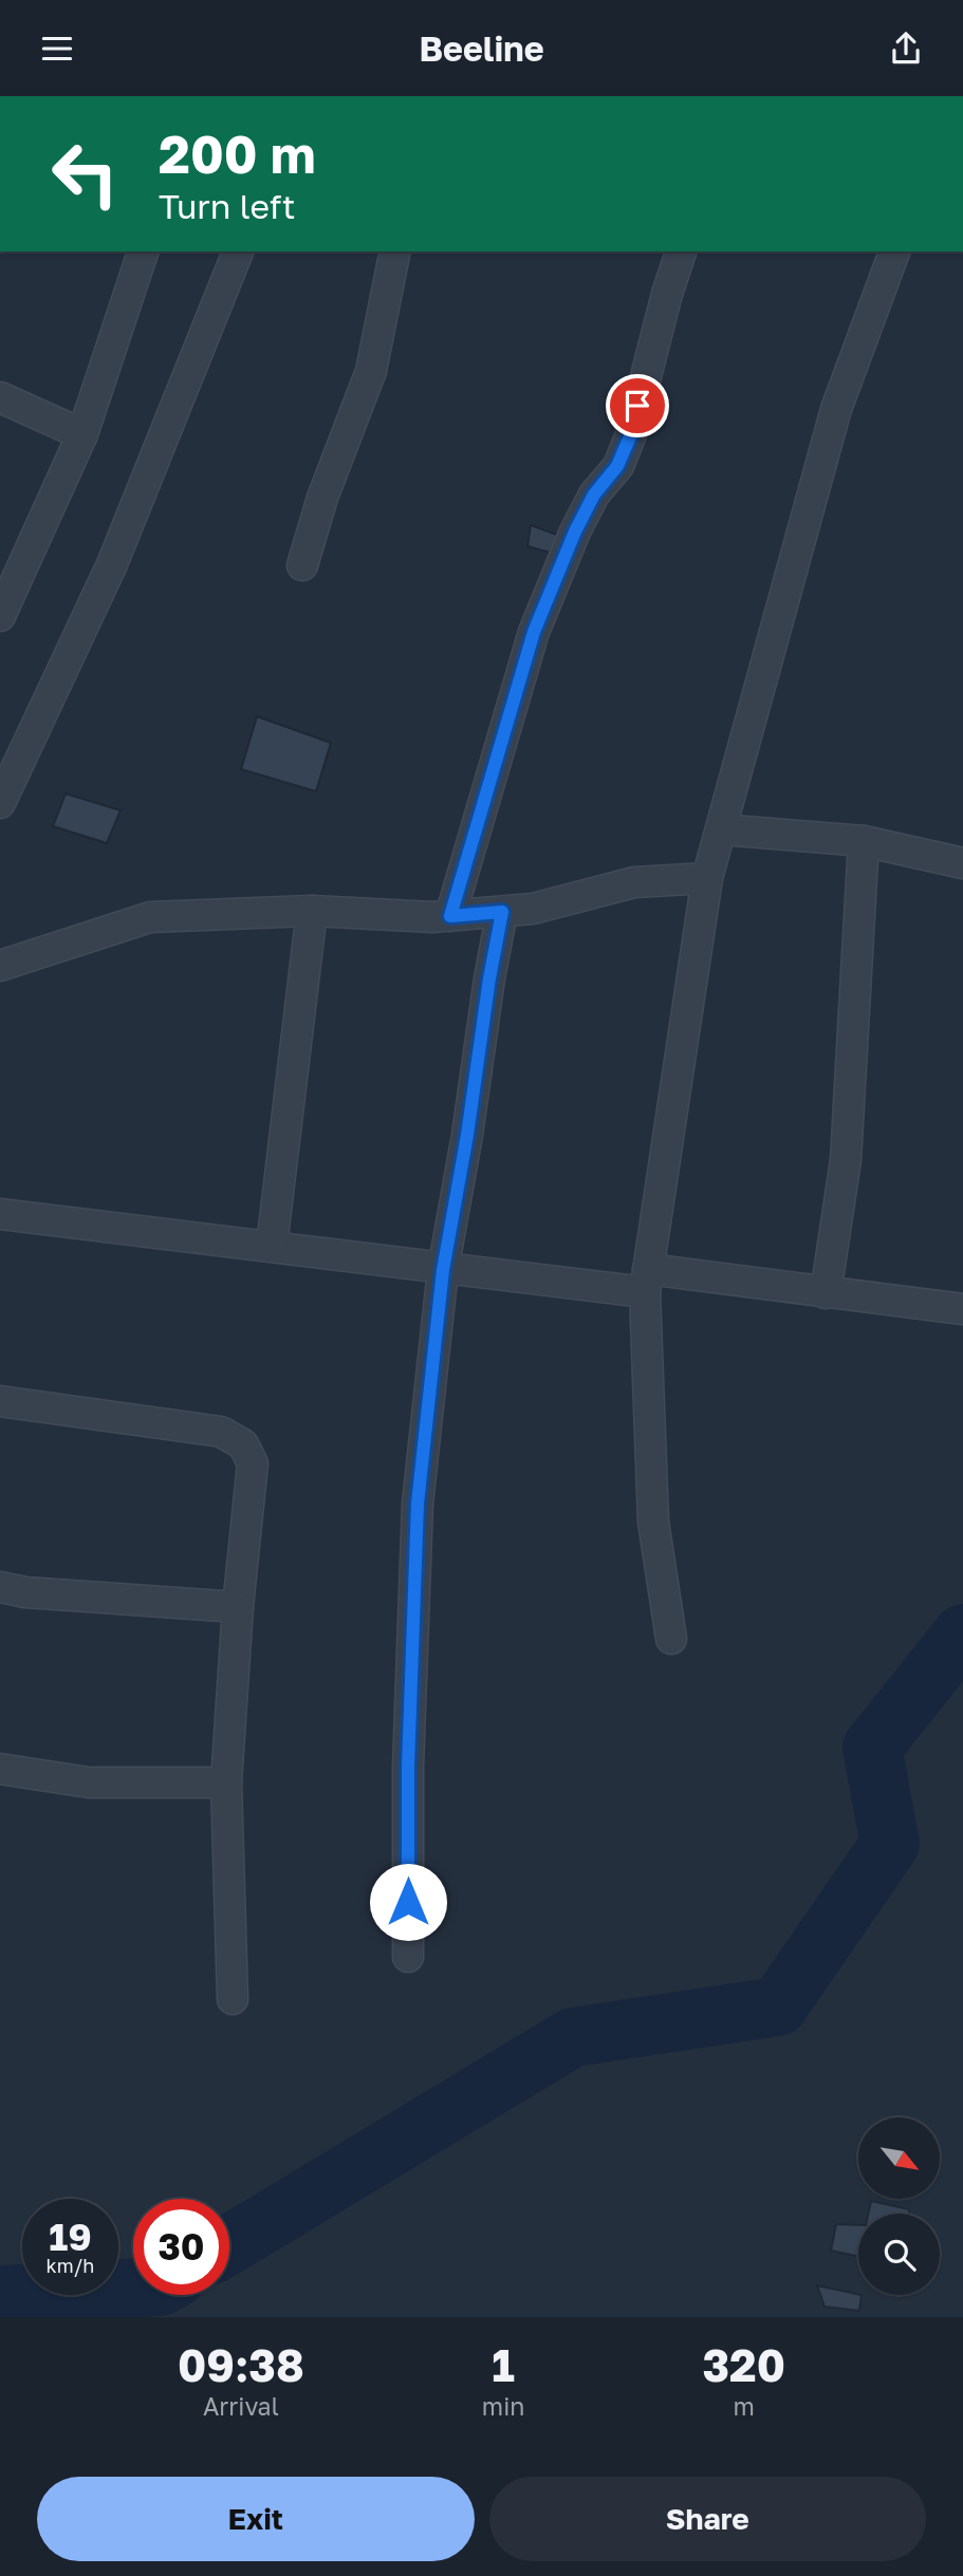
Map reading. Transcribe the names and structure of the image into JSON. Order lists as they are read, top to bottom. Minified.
{"north":"bottom right","page":{"header":"Beeline","turn":["200 m","Turn left"],"speed":"19 km/h","limit":"30","eta":["09:38","Arrival","1","min","320","m"],"buttons":["Exit","Share"]}}
